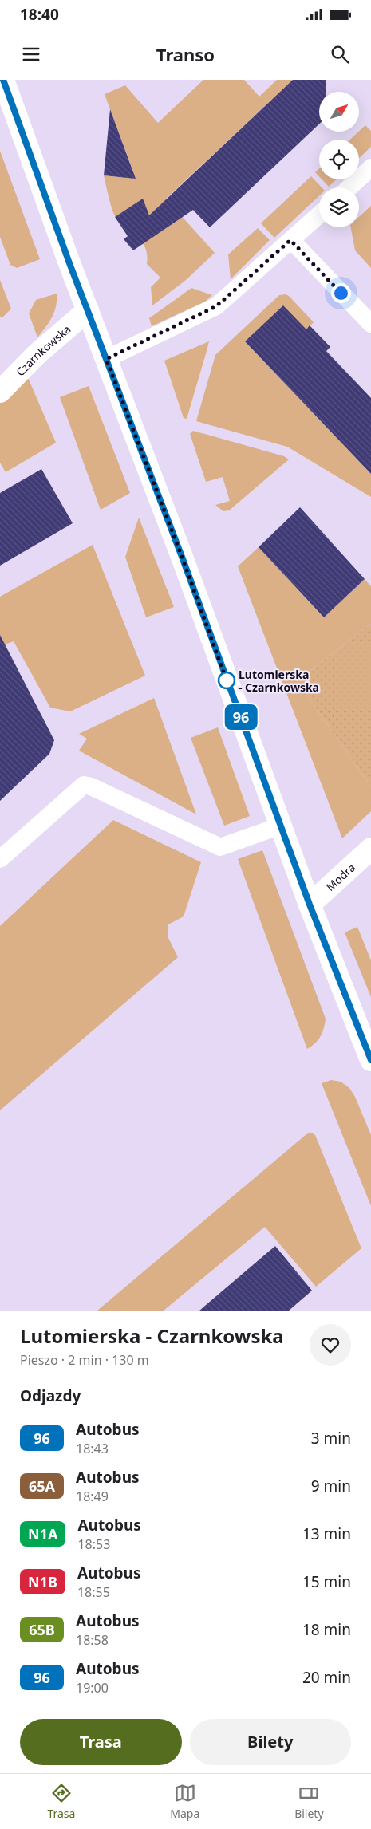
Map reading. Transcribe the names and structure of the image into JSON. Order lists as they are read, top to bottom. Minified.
{"streets":{"main road":["Czarnkowska","Modra"]},"places":["Lutomierska - Czarnkowska"],"lines":["bus line 96"],"north":"top right","page":{"status":"18:40","header":"Transo","on_map":"96","heading":[["Lutomierska - Czarnkowska","Pieszo · 2 min · 130 m"],"Odjazdy"],"list":[{"mark":"96","name":"Autobus","note":"18:43","value":"3 min"},{"mark":"65A","name":"Autobus","note":"18:49","value":"9 min"},{"mark":"N1A","name":"Autobus","note":"18:53","value":"13 min"},{"mark":"N1B","name":"Autobus","note":"18:55","value":"15 min"},{"mark":"65B","name":"Autobus","note":"18:58","value":"18 min"},{"mark":"96","name":"Autobus","note":"19:00","value":"20 min"}],"buttons":["Trasa","Bilety"],"tabs":["Trasa","Mapa","Bilety"]}}
